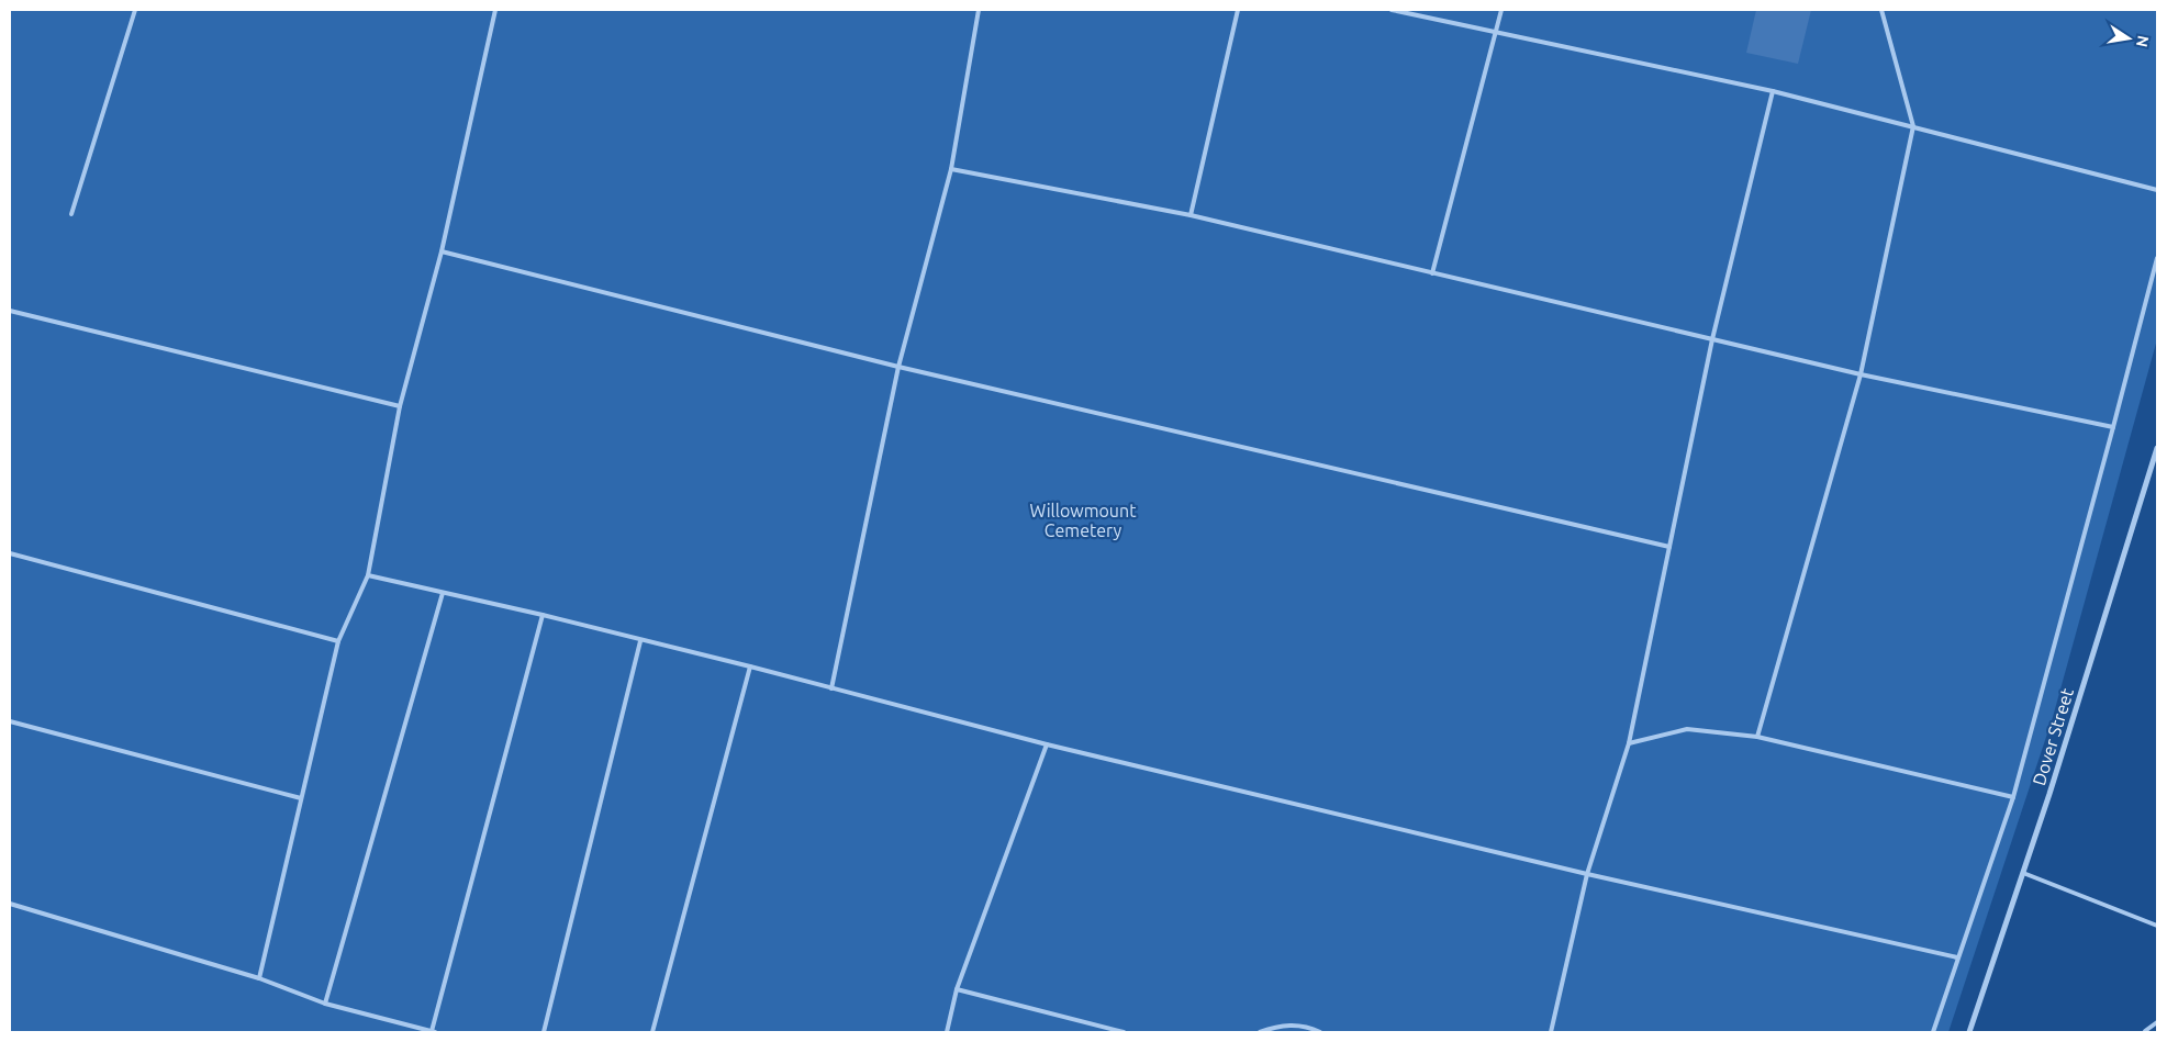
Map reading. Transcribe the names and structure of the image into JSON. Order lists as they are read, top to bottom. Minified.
{"streets":{"street":["Dover Street"]},"parks":["Willowmount Cemetery"],"north":"right"}
